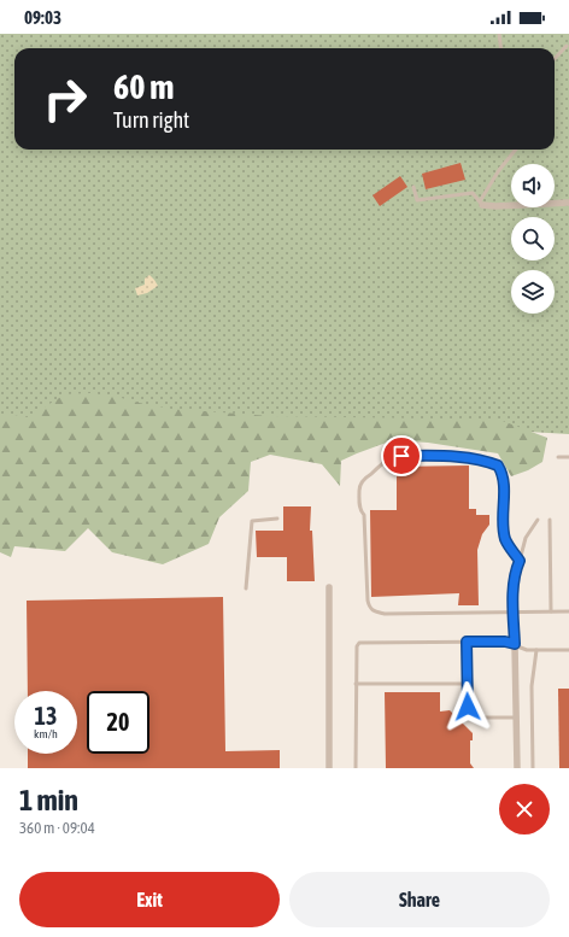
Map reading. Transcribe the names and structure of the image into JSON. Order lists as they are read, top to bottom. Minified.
{"page":{"status":"09:03","turn":["60 m","Turn right"],"speed":"13 km/h","limit":"20","heading":["1 min","360 m · 09:04"],"buttons":["Exit","Share"]}}
